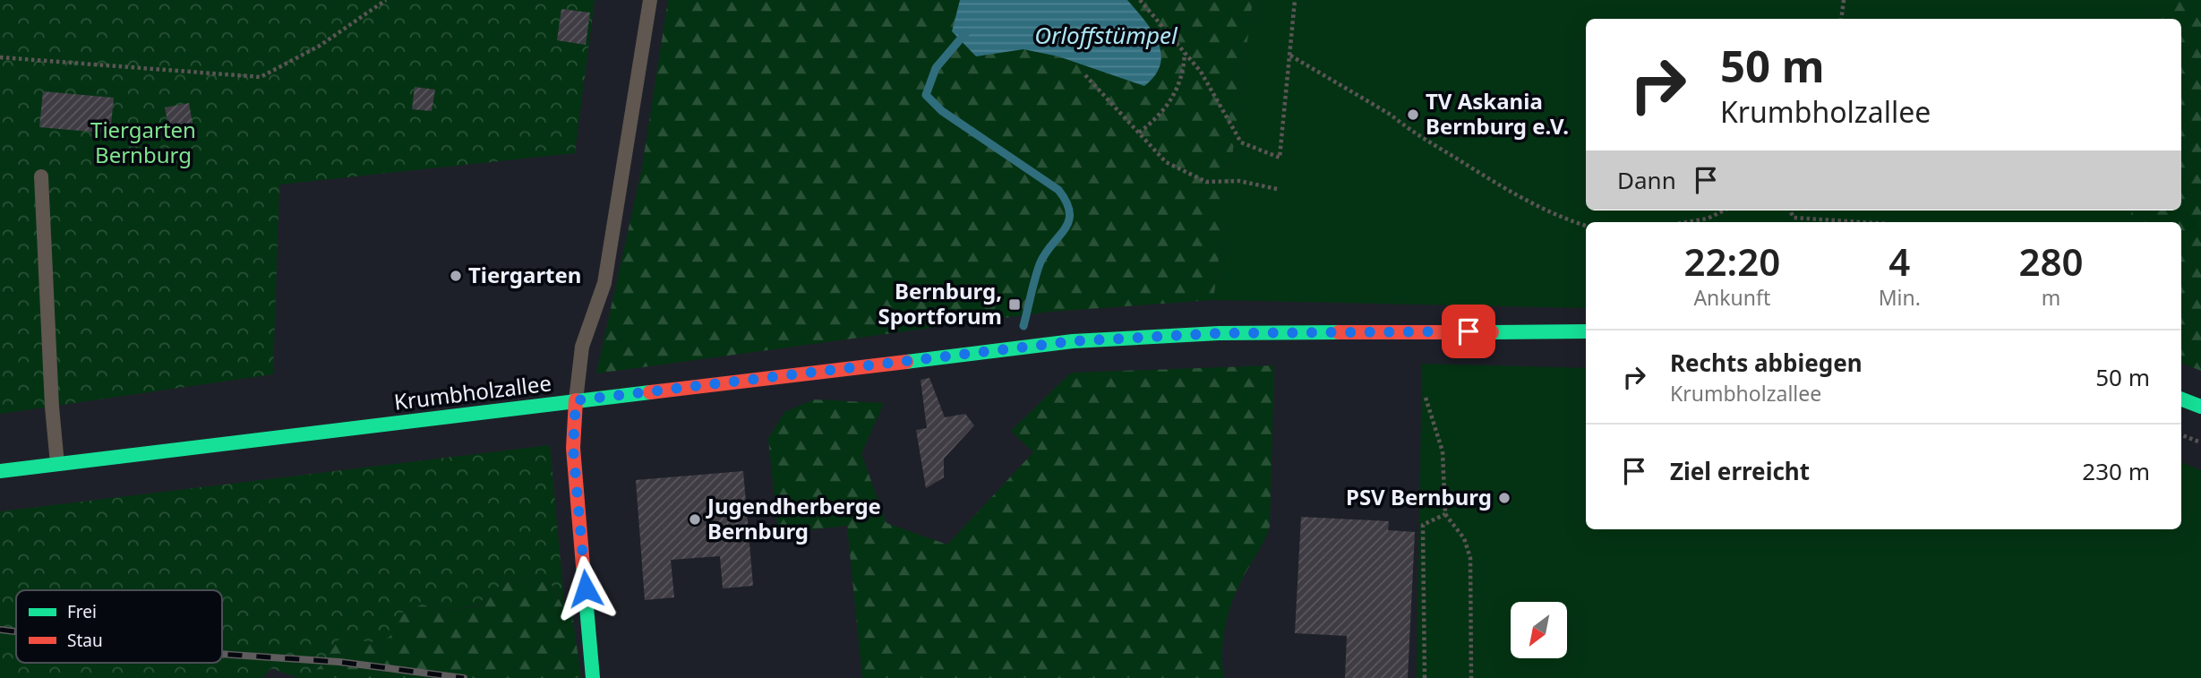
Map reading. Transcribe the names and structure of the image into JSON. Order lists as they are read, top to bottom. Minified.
{"streets":{"street":["Krumbholzallee"]},"water":["Orloffstümpel"],"parks":["Tiergarten Bernburg"],"places":{"other":["TV Askania Bernburg e.V.","Tiergarten","PSV Bernburg","Jugendherberge Bernburg"],"transit":["Bernburg, Sportforum"]},"legend":["Frei","Stau"],"north":"bottom left","page":{"turn":["50 m","Krumbholzallee"],"then":"Dann","eta":["22:20","Ankunft","4","Min.","280","m"],"list":[{"name":"Rechts abbiegen","note":"Krumbholzallee","value":"50 m"},{"name":"Ziel erreicht","value":"230 m"}]}}
